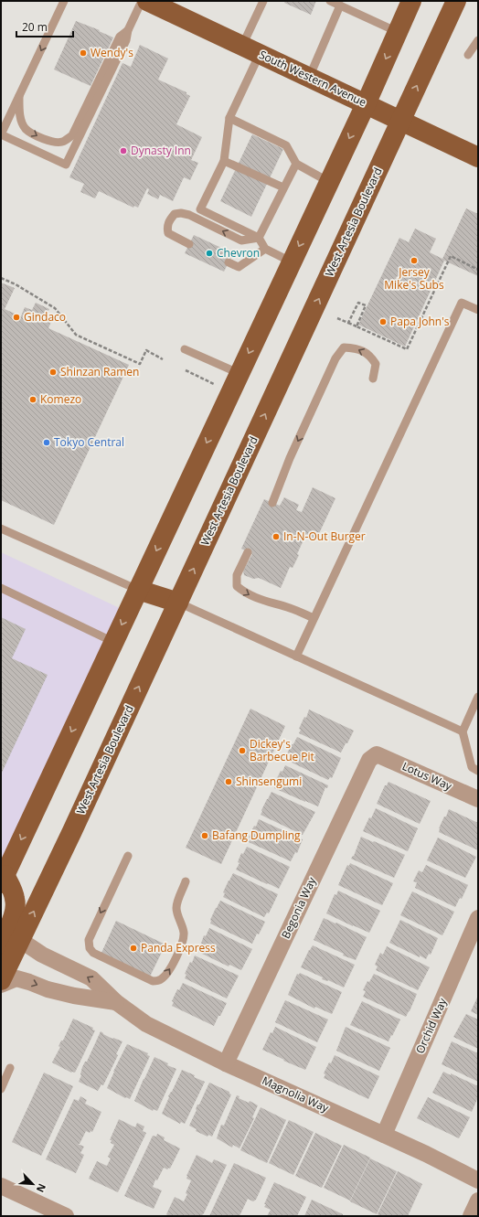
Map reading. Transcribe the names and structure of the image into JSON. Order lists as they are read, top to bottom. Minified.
{"streets":{"main road":["South Western Avenue","West Artesia Boulevard"],"street":["Lotus Way","Begonia Way","Orchid Way","Magnolia Way"]},"crossings":[["South Western Avenue","West Artesia Boulevard"],["West Artesia Boulevard","Magnolia Way"],["Lotus Way","Begonia Way"],["Begonia Way","Magnolia Way"],["Orchid Way","Magnolia Way"]],"places":["Wendy's","Dynasty Inn","Chevron","Jersey Mike's Subs","Gindaco","Papa John's","Shinzan Ramen","Komezo","Tokyo Central","In-N-Out Burger","Dickey's Barbecue Pit","Shinsengumi","Bafang Dumpling","Panda Express"],"scale_bar":"20 m","north":"bottom right"}
